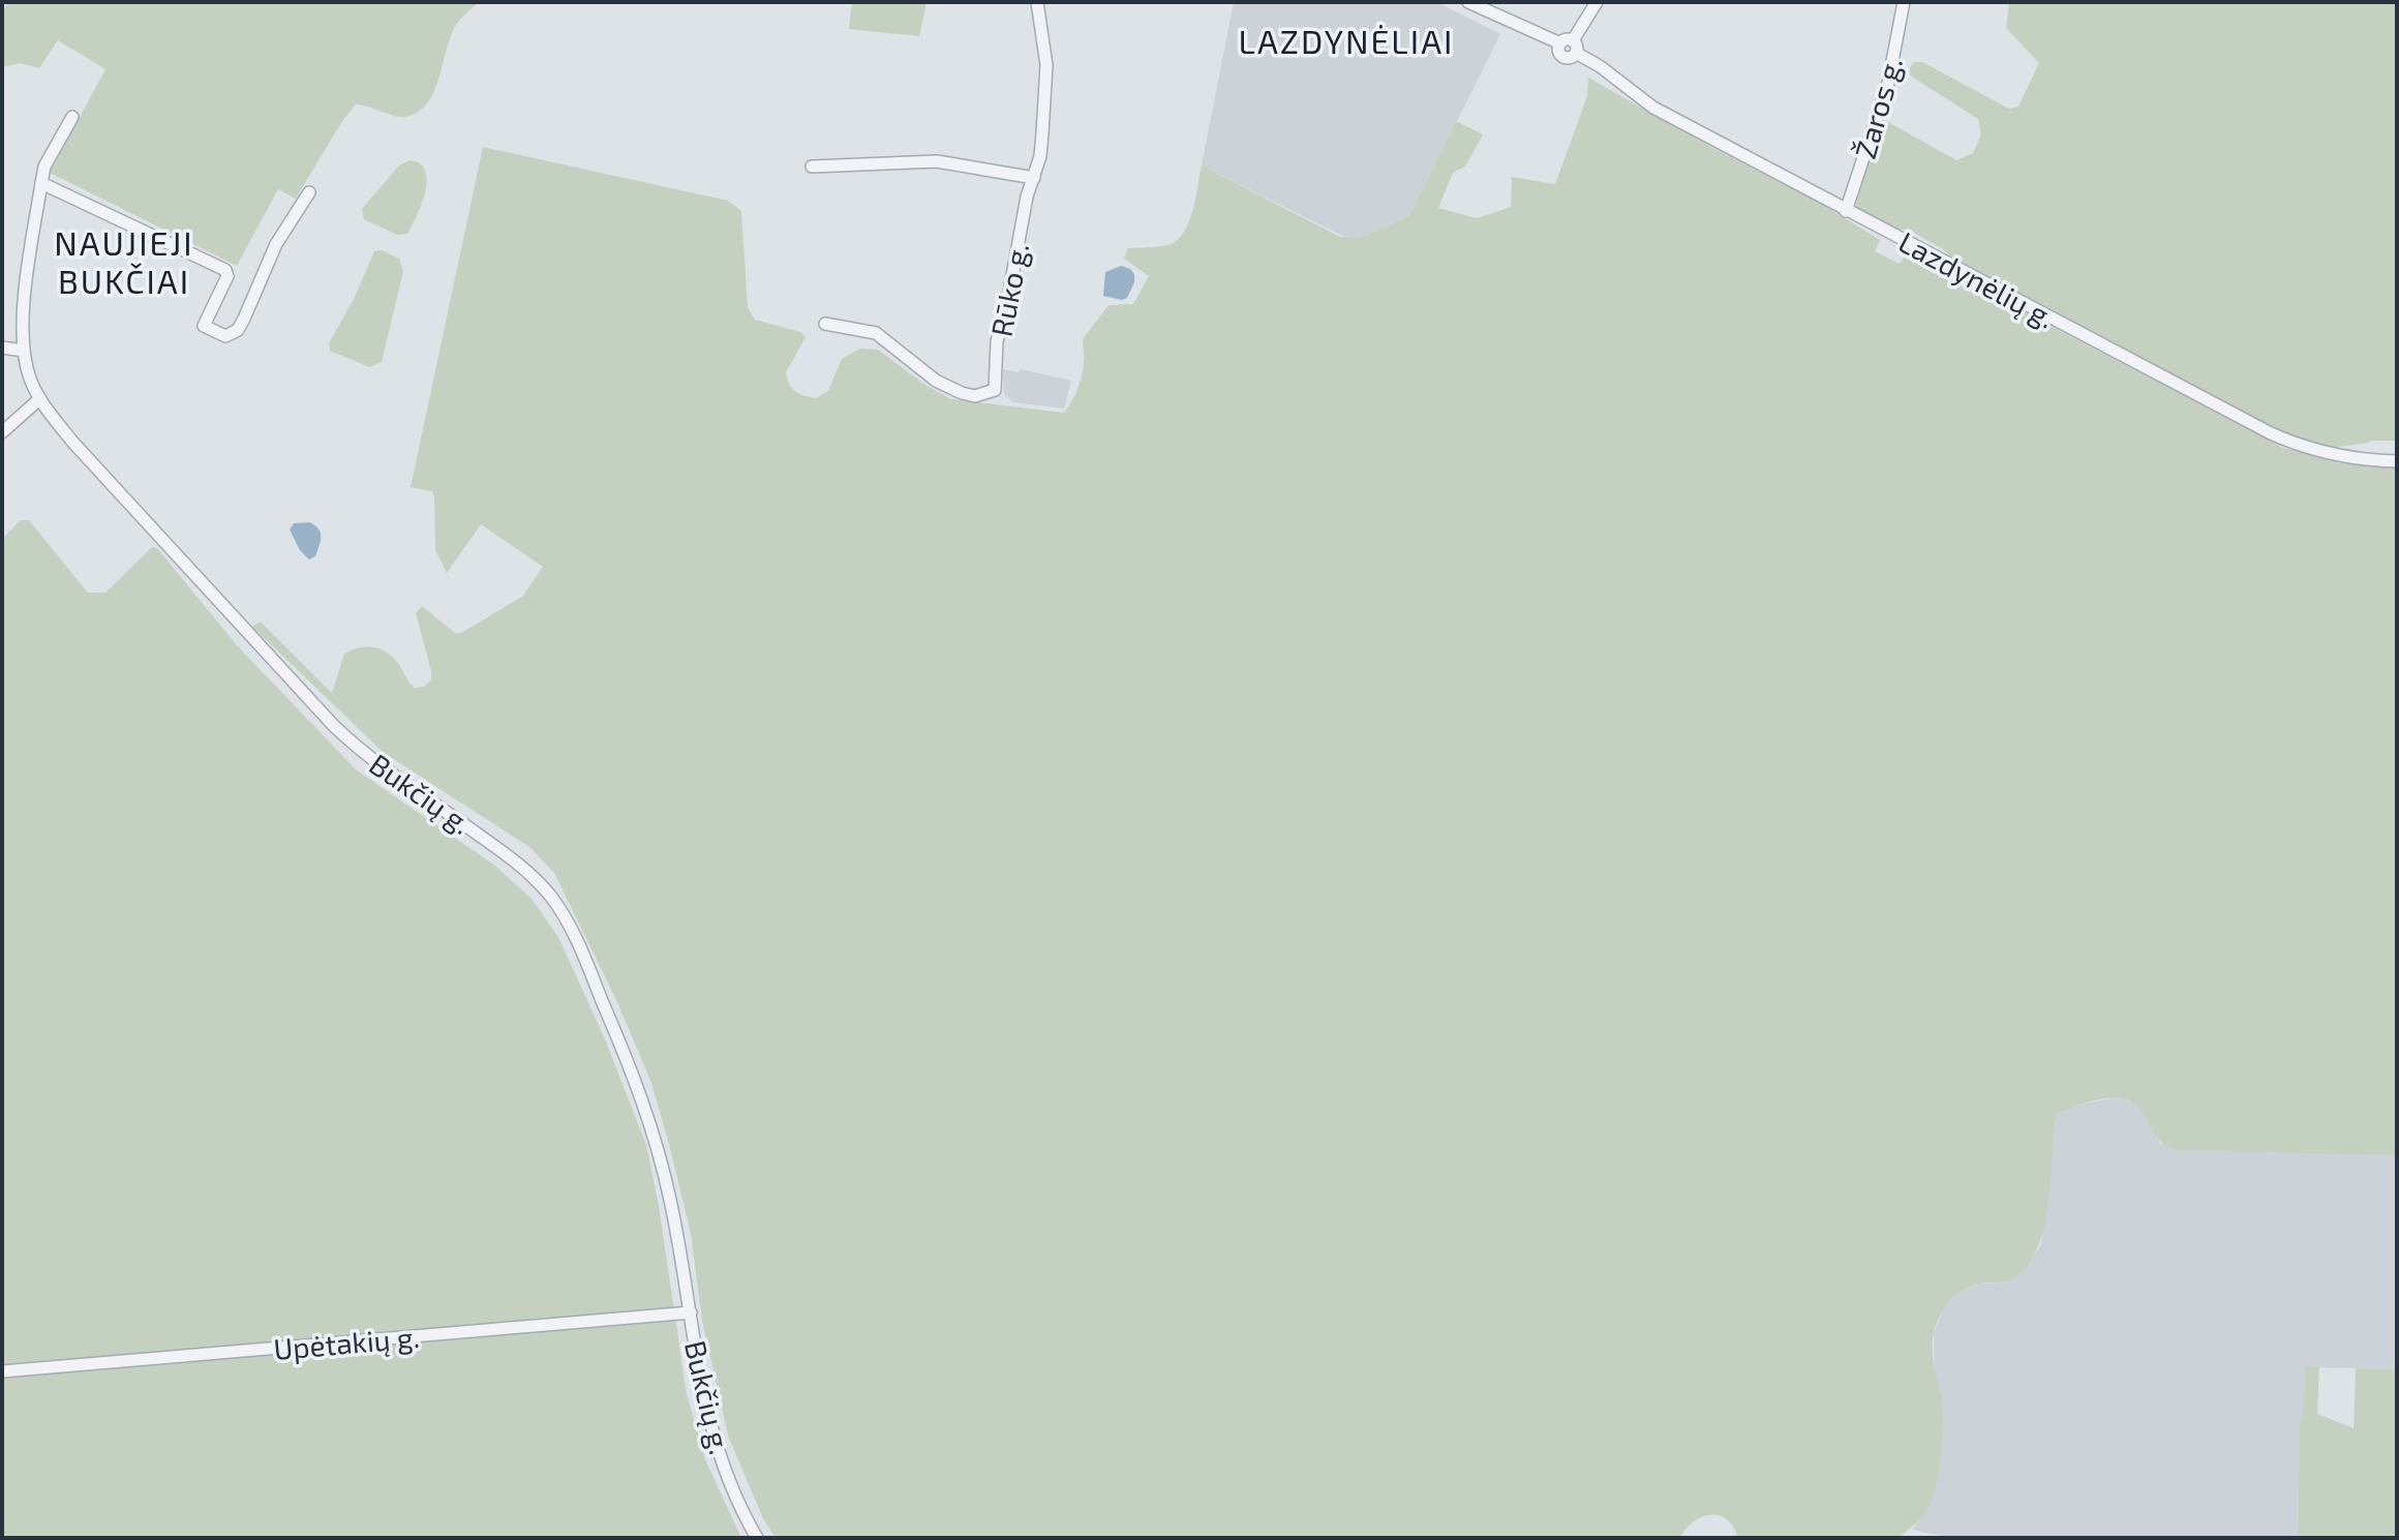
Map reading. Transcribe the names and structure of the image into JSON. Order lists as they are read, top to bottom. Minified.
{"streets":{"street":["Žaros g.","Lazdynėlių g.","Rūko g.","Bukčių g.","Upėtakių g."]},"crossings":[["Žaros g.","Lazdynėlių g."],["Bukčių g.","Upėtakių g."]],"districts":["LAZDYNĖLIAI","NAUJIEJI BUKČIAI"]}
